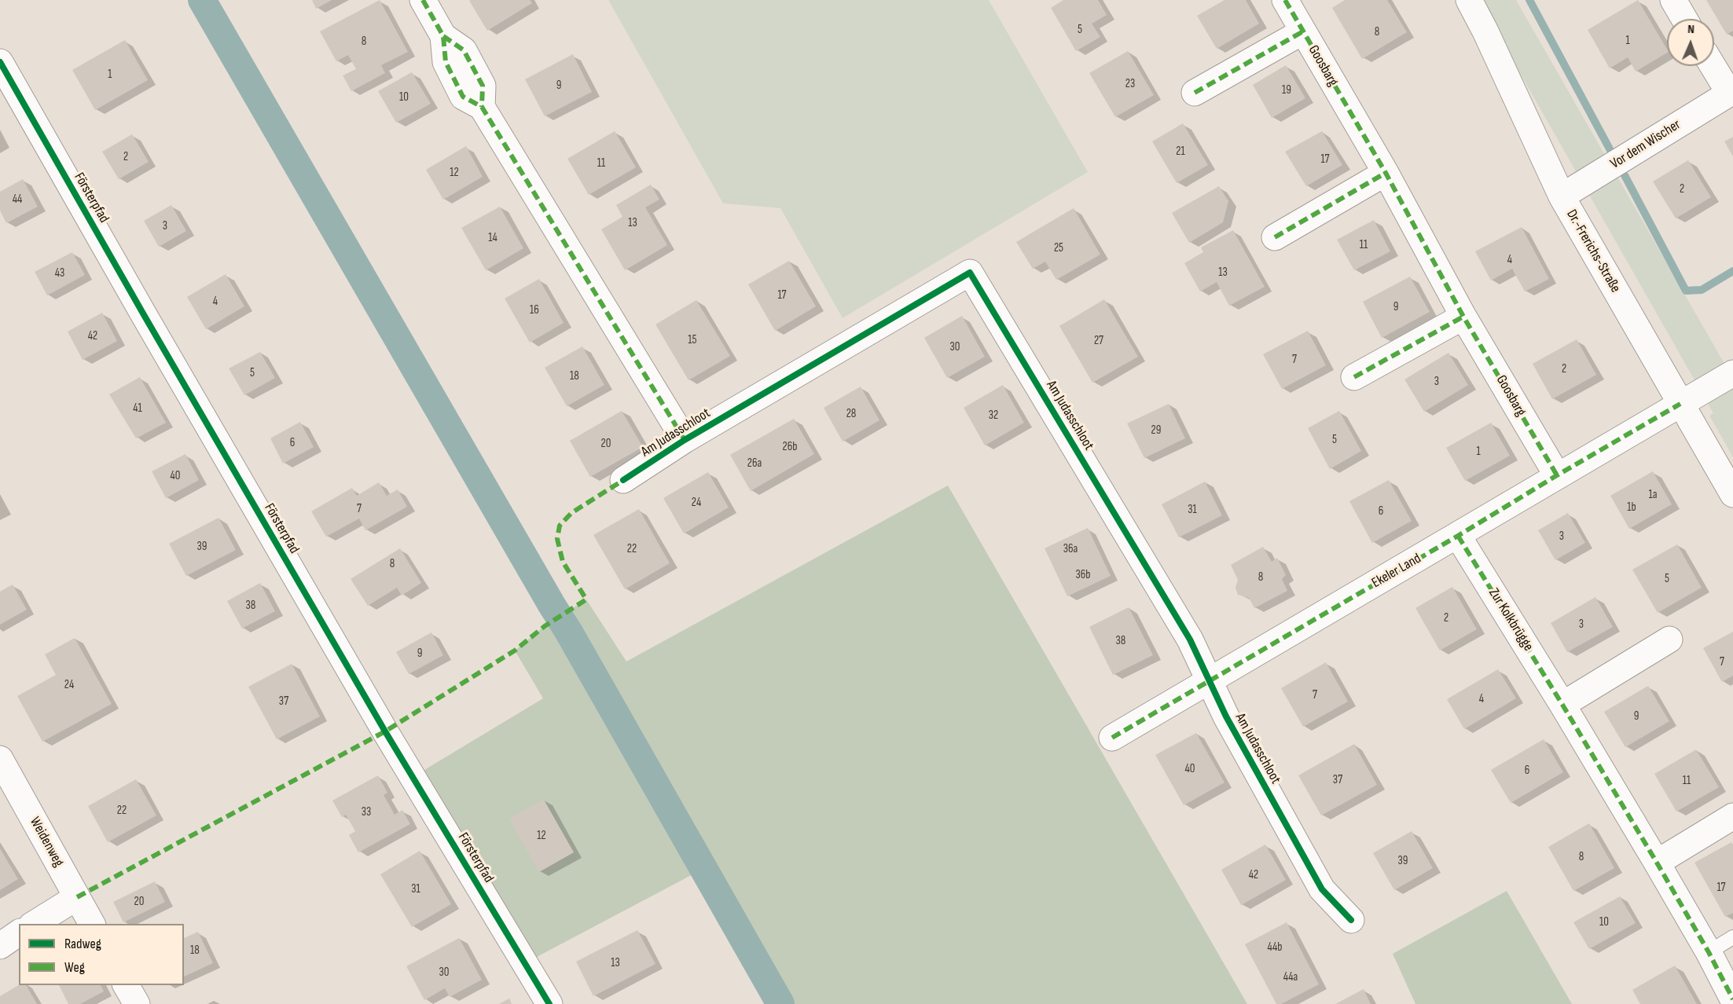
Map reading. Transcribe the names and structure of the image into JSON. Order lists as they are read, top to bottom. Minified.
{"streets":{"street":["Goosbarg","Vor dem Wischer","Försterpfad","Dr.-Frerichs-Straße","Am Judasschloot","Ekeler Land","Zur Kolkbrügge","Weidenweg"]},"crossings":[["Goosbarg","Ekeler Land"],["Vor dem Wischer","Dr.-Frerichs-Straße"],["Dr.-Frerichs-Straße","Ekeler Land"],["Am Judasschloot","Ekeler Land"],["Ekeler Land","Zur Kolkbrügge"]],"house_numbers":["5","8","1","8","1","23","9","19","10","21","2","17","11","12","2","44","13","3","14","11","25","4","13","43","17","4","9","16","42","15","27","30","7","2","5","18","3","41","28","32","29","5","6","20","26b","1","26a","40","1a","24","1b","7","31","6","3","39","22","36a","8","36b","8","5","38","2","3","38","9","7","24","7","4","37","9","40","6","37","11","22","33","12","8","39","42","17","31","20","10","44b","18","13","30","44a"],"legend":["Radweg","Weg"],"north":"top"}
